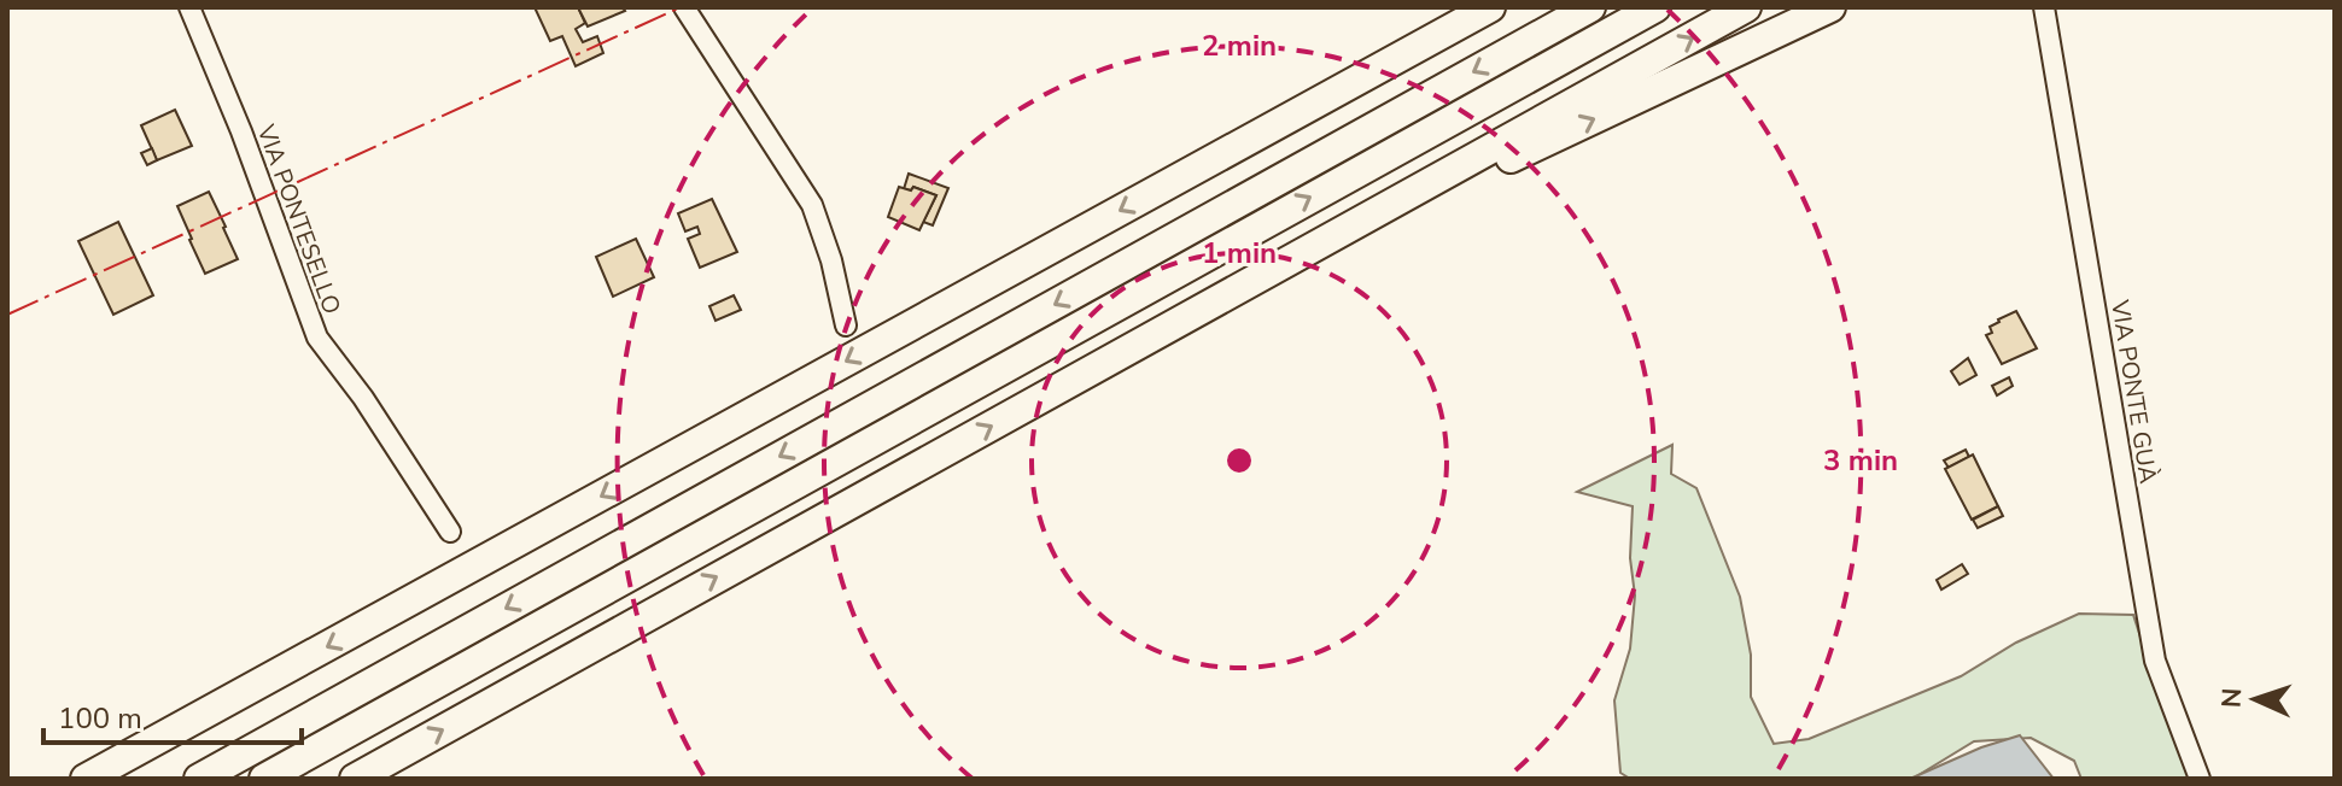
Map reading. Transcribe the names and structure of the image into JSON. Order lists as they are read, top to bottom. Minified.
{"streets":{"street":["VIA PONTESELLO","VIA PONTE GUÀ"]},"scale_bar":"100 m","north":"left","rings":["2 min","1 min","3 min"]}
